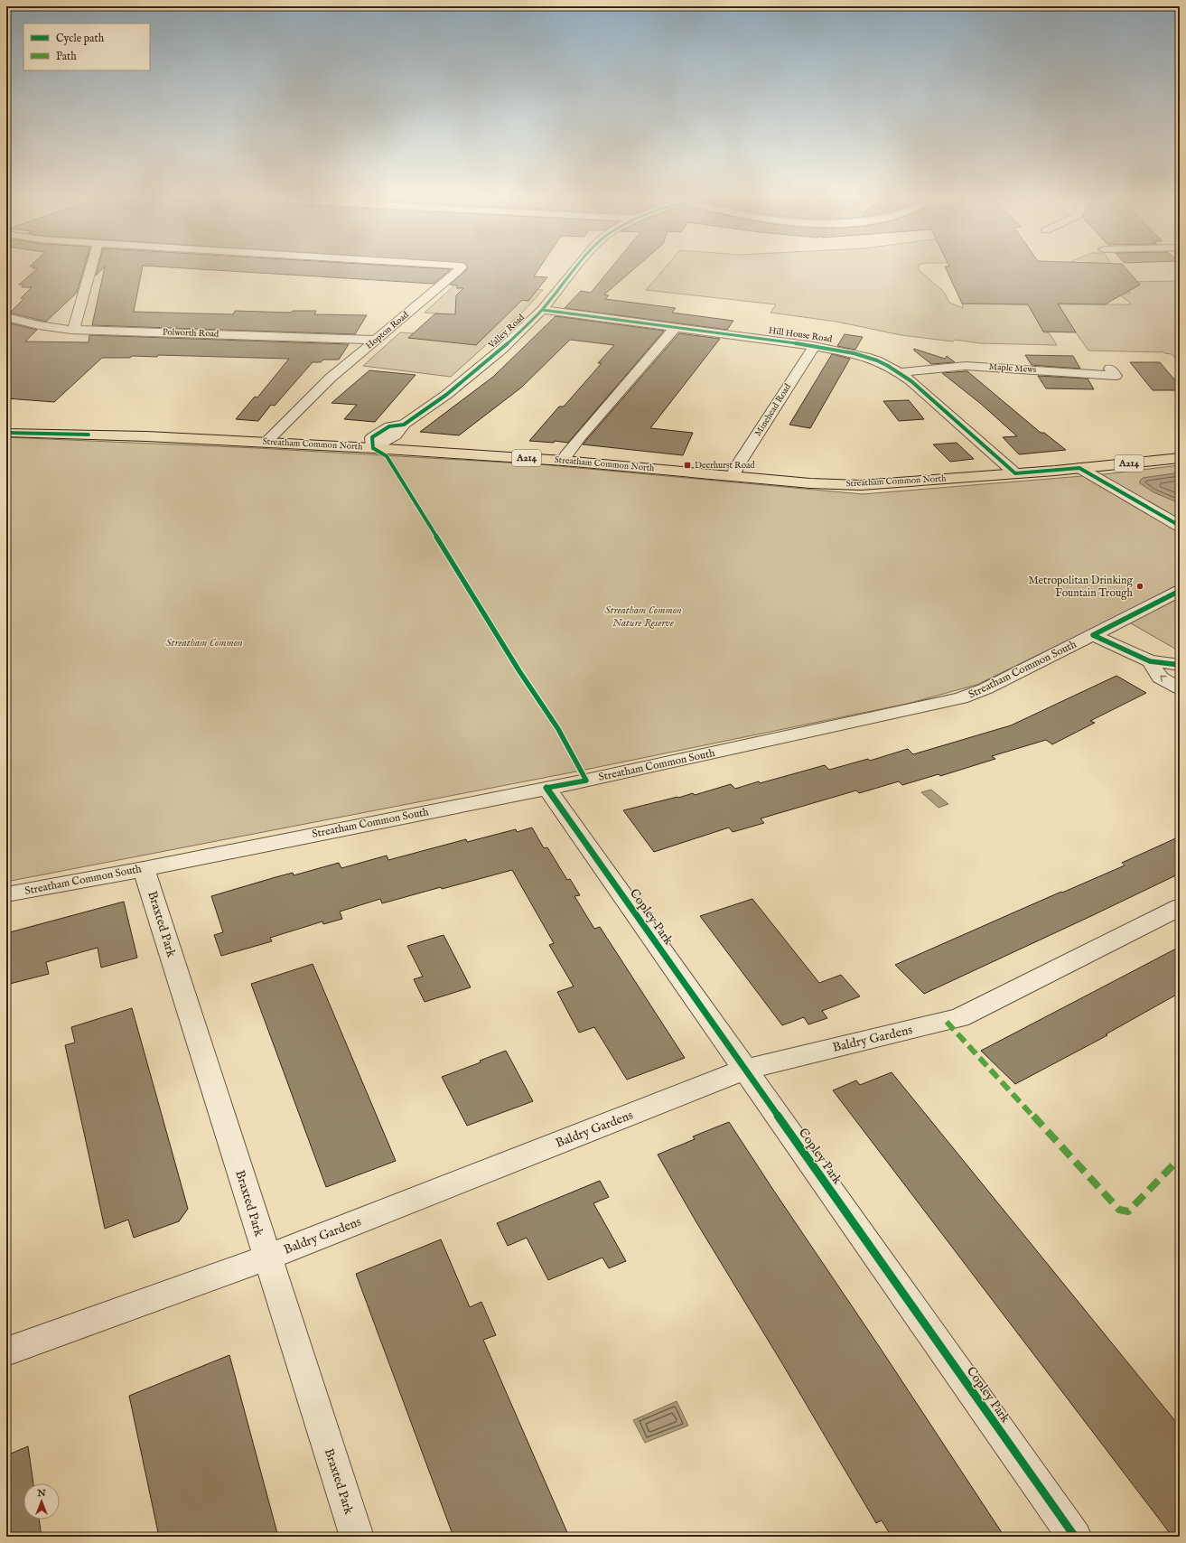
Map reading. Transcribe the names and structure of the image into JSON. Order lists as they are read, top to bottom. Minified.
{"streets":{"main road":["Streatham Common North","A214"],"street":["Hopton Road","Valley Road","Polworth Road","Hill House Road","Maple Mews","Minehead Road","Streatham Common South","Copley Park","Braxted Park","Baldry Gardens"]},"crossings":[["Hopton Road","Polworth Road"],["Hopton Road","Streatham Common North"],["Valley Road","Hill House Road"],["Valley Road","Streatham Common North"],["Hill House Road","Maple Mews"],["Hill House Road","Minehead Road"],["Hill House Road","Streatham Common North"],["Minehead Road","Streatham Common North"],["Streatham Common South","Copley Park"],["Streatham Common South","Braxted Park"],["Copley Park","Baldry Gardens"],["Braxted Park","Baldry Gardens"]],"parks":["Streatham Common Nature Reserve","Streatham Common"],"places":{"transit":["Deerhurst Road"],"other":["Metropolitan Drinking Fountain Trough"]},"legend":["Cycle path","Path"],"north":"top"}
